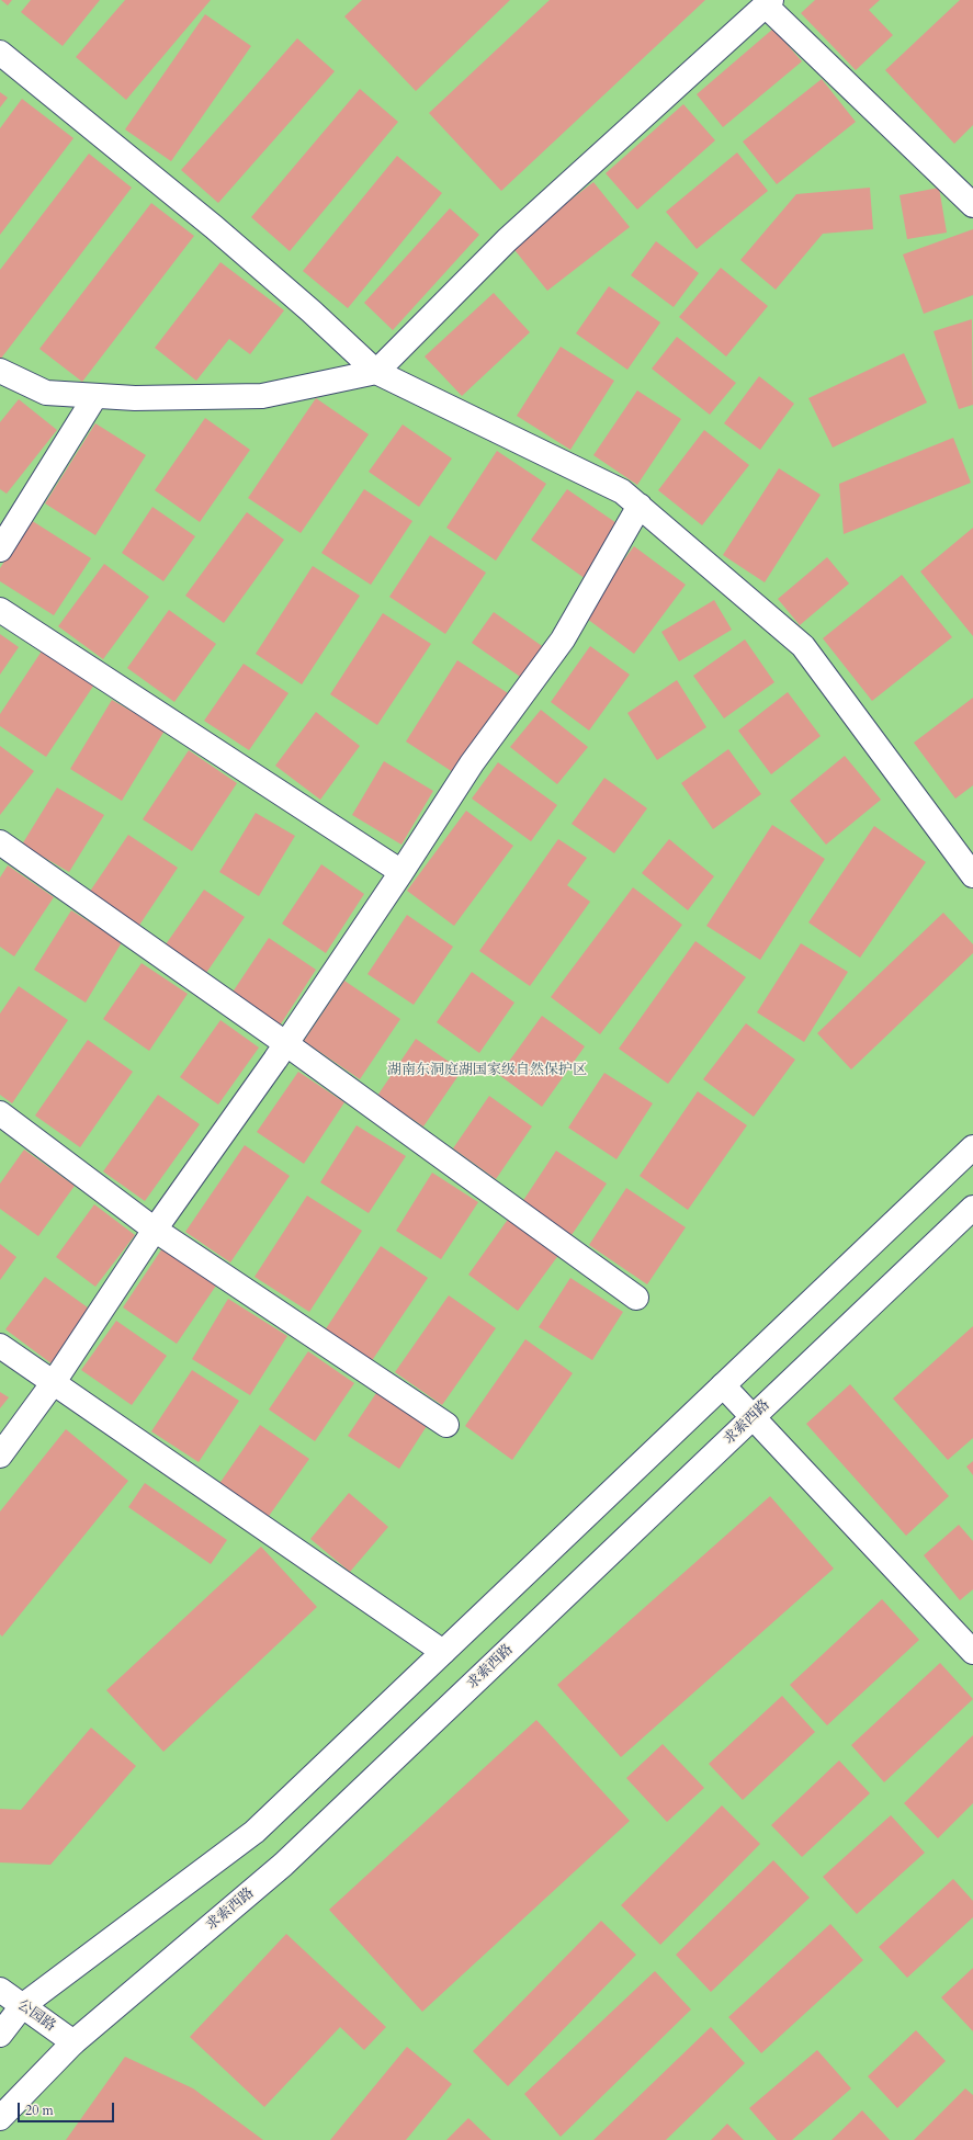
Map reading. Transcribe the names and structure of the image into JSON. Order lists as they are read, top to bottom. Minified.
{"streets":{"street":["求索西路","公园路"]},"crossings":[["求索西路","公园路"]],"parks":["湖南东洞庭湖国家级自然保护区"],"scale_bar":"20 m"}
